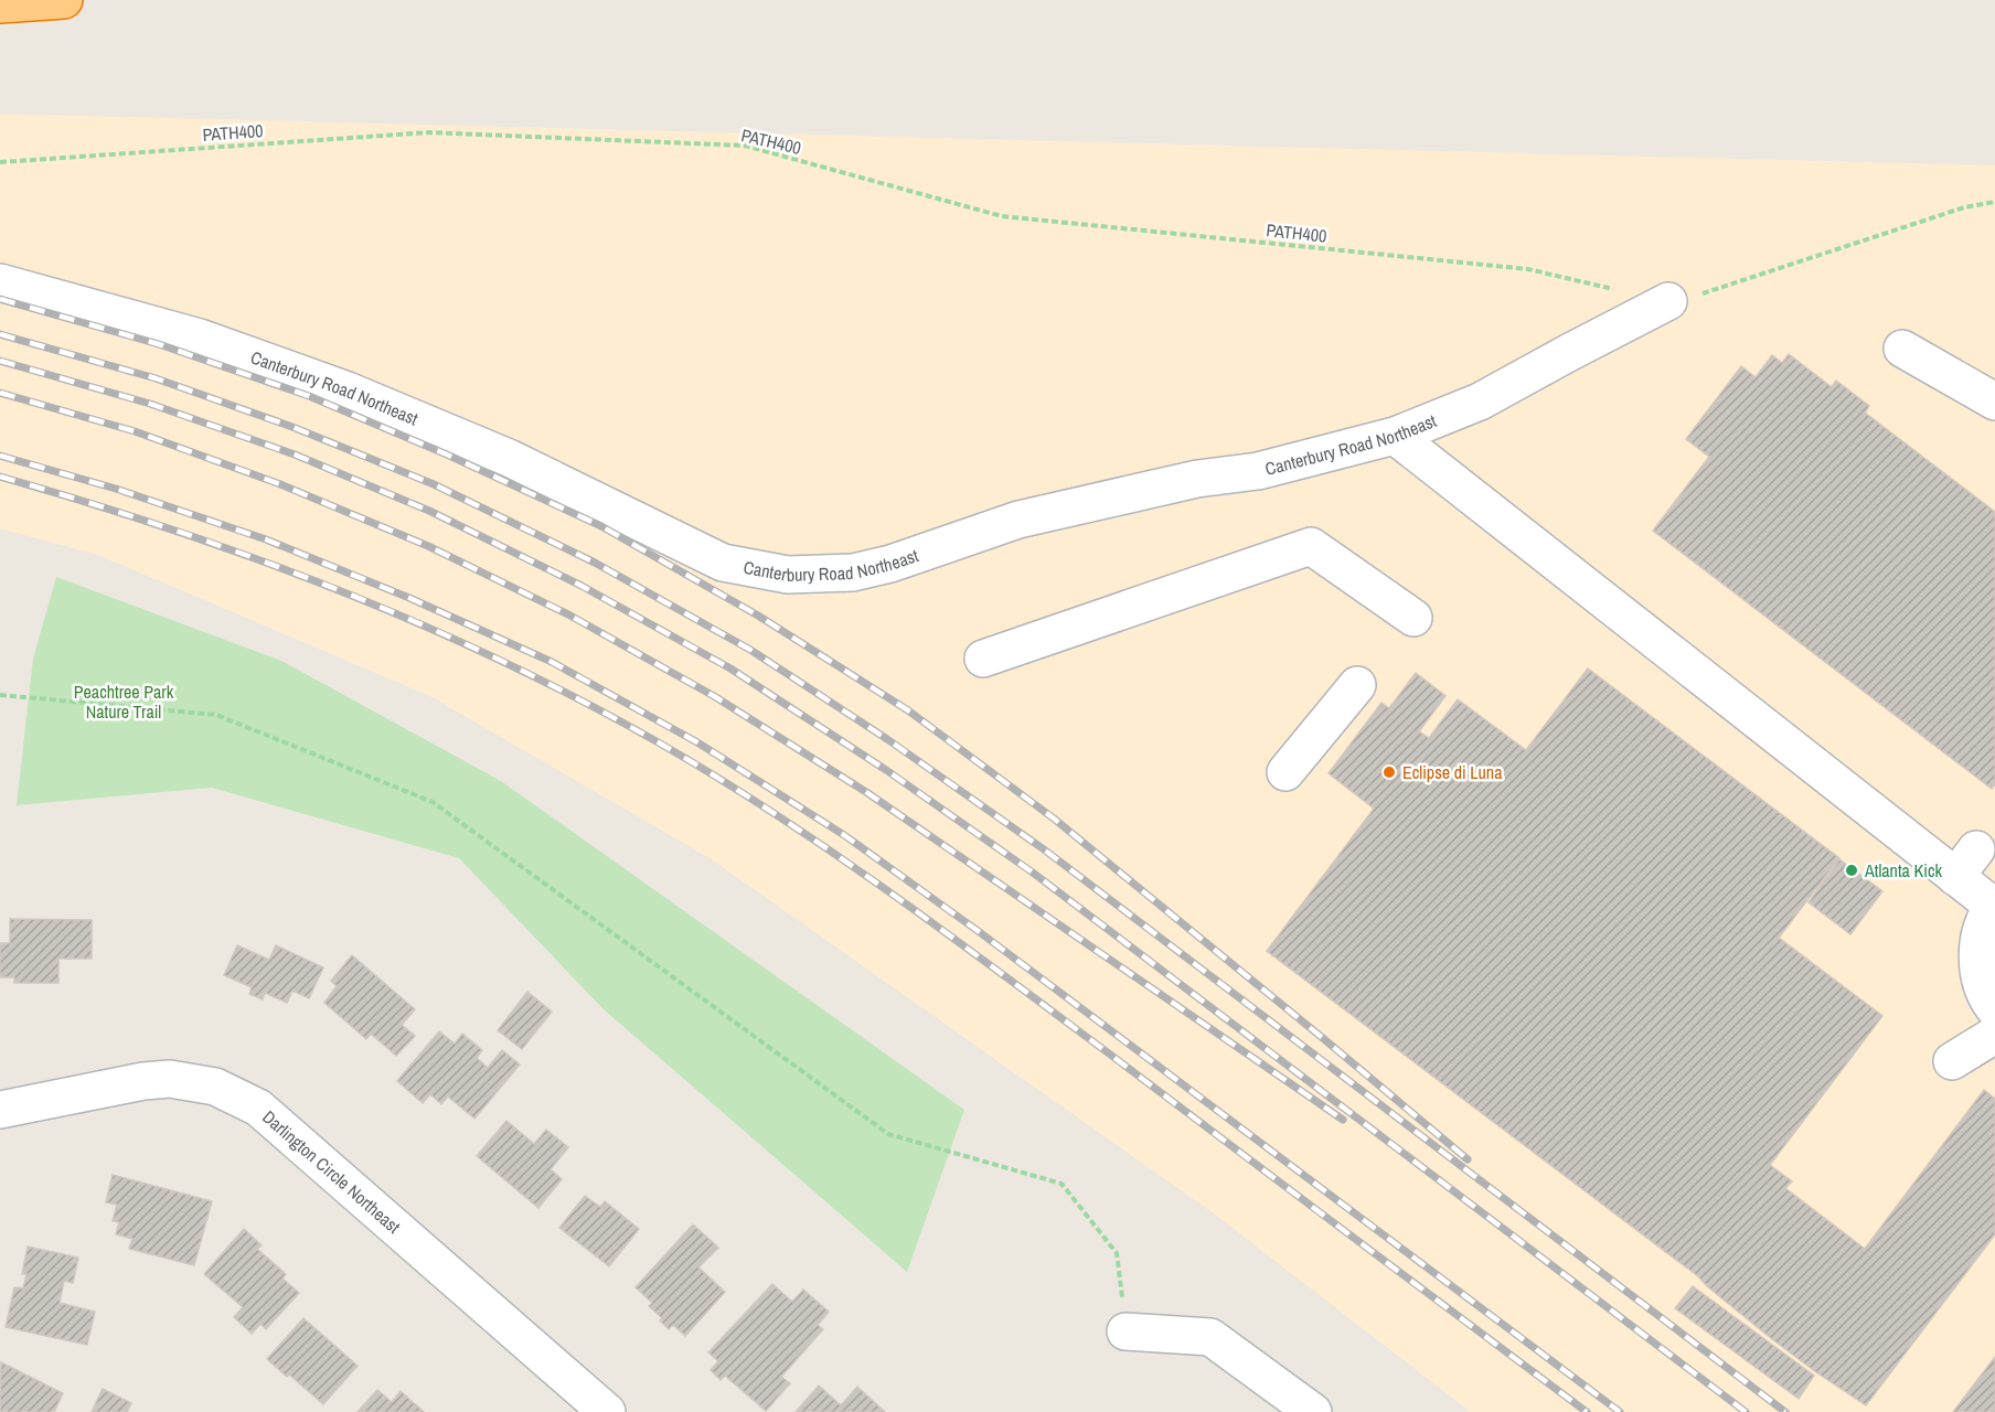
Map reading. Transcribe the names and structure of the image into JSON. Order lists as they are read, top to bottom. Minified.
{"streets":{"street":["Canterbury Road Northeast","Darlington Circle Northeast"],"path":["PATH400"]},"crossings":[["PATH400","Canterbury Road Northeast"]],"parks":["Peachtree Park Nature Trail"],"places":["Eclipse di Luna","Atlanta Kick"]}
